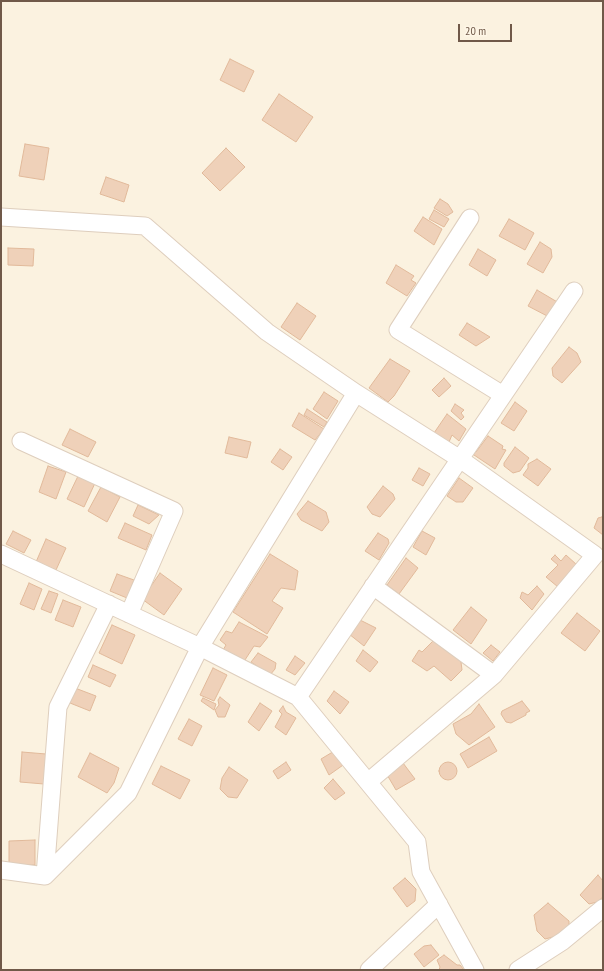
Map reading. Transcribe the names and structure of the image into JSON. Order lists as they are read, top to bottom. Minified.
{"scale_bar":"20 m"}
